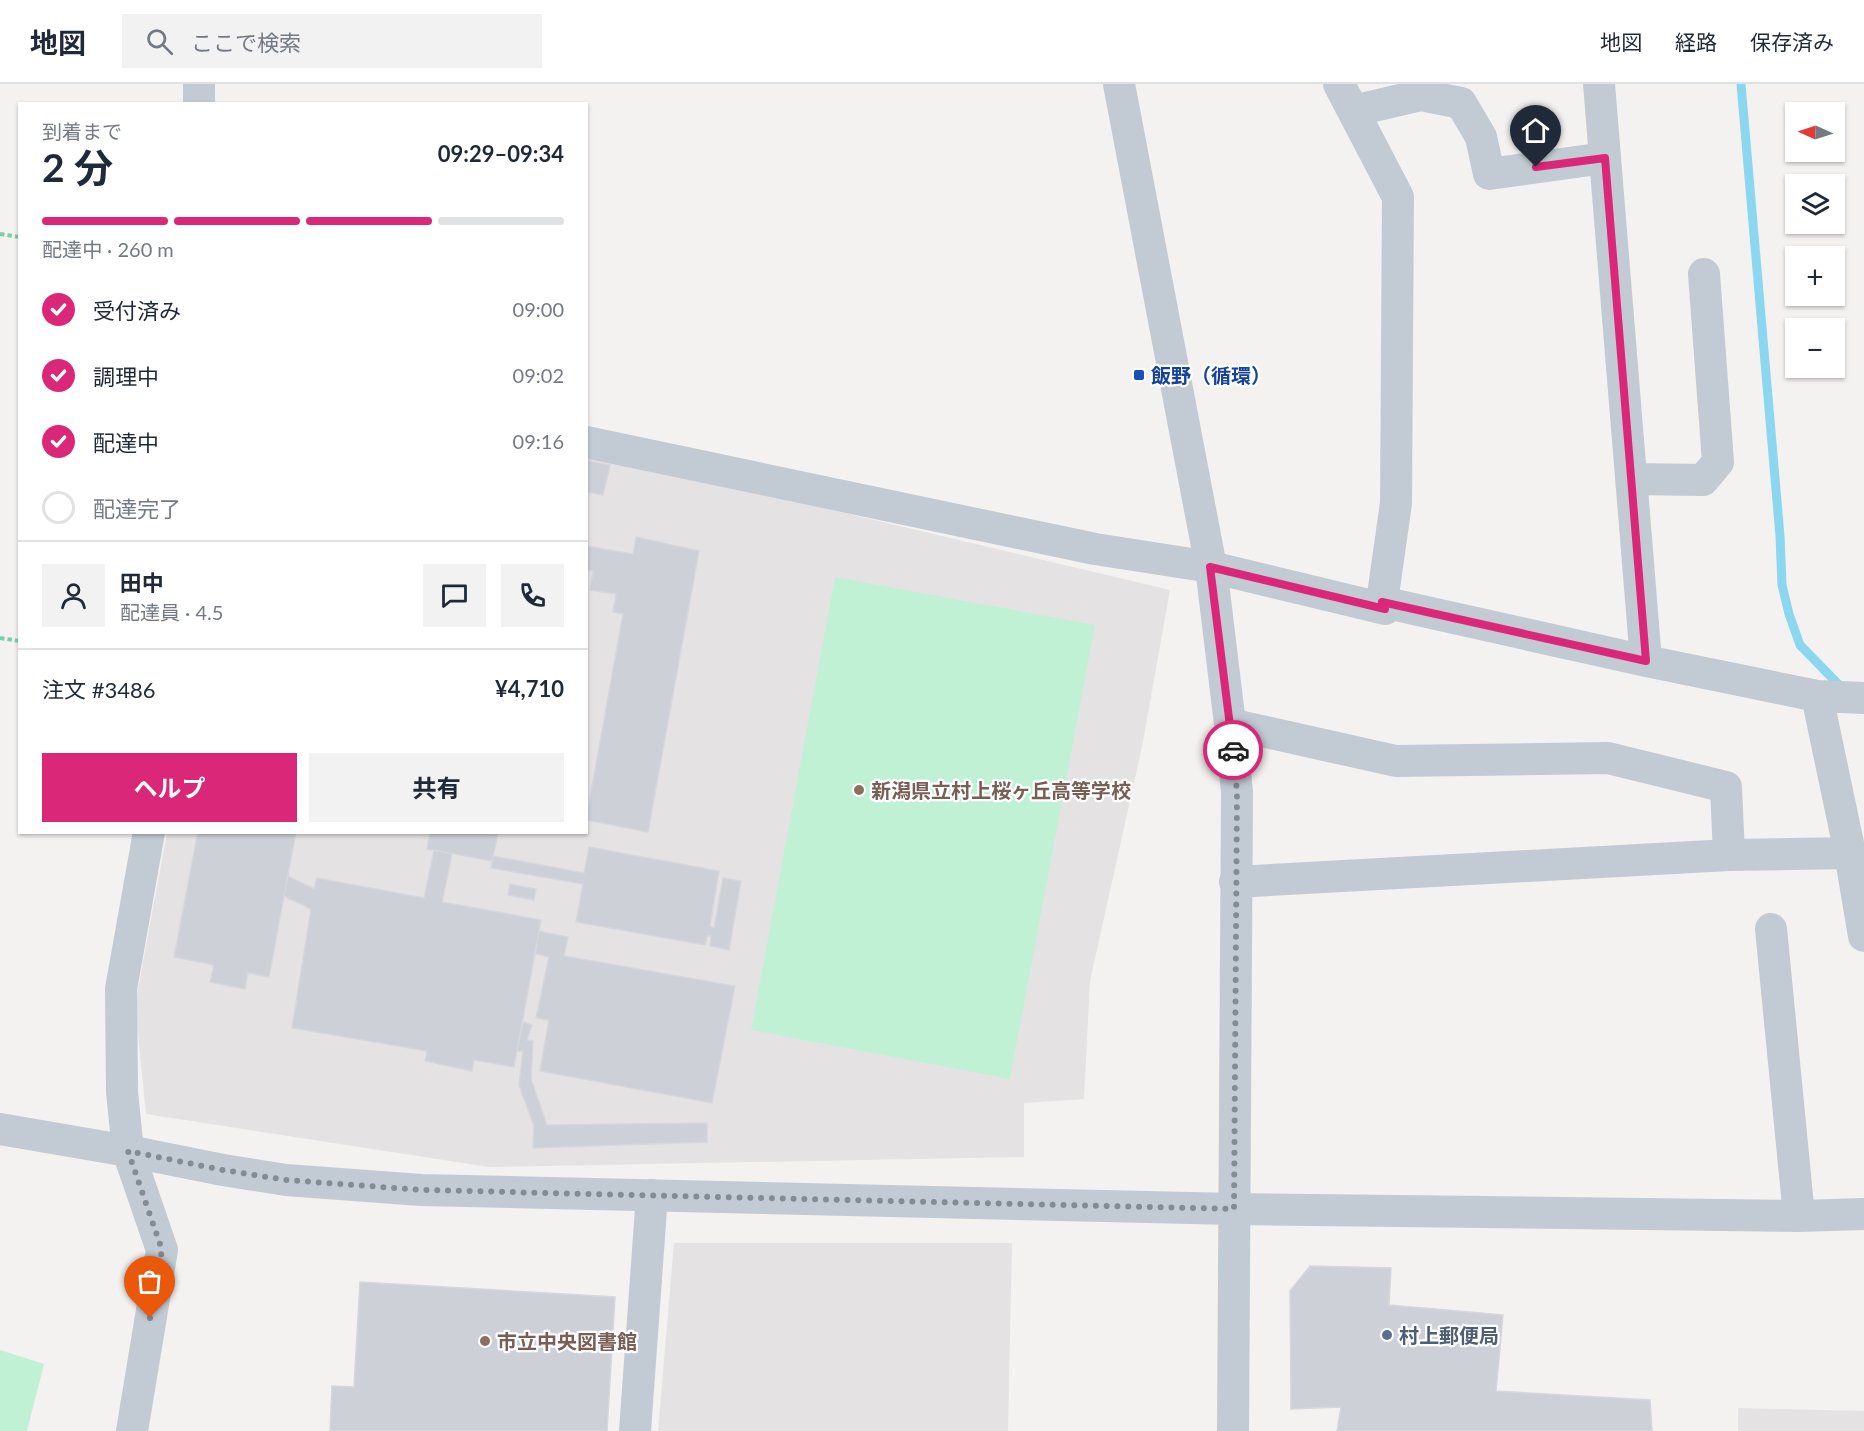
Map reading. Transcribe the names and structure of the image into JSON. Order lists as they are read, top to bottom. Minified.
{"places":{"transit":["飯野（循環）"],"other":["新潟県立村上桜ヶ丘高等学校","村上郵便局","市立中央図書館"]},"north":"left","page":{"header":"地図","search":"ここで検索","nav":["地図","経路","保存済み"],"map_buttons":["+","−"],"heading":["2 分","到着まで","09:29–09:34"],"panel":["田中","配達員 · 4.5","注文 #3486","¥4,710"],"bar":"配達中 · 260 m","list":[["受付済み","09:00"],["調理中","09:02"],["配達中","09:16"],"配達完了"],"buttons":["ヘルプ","共有"]}}
